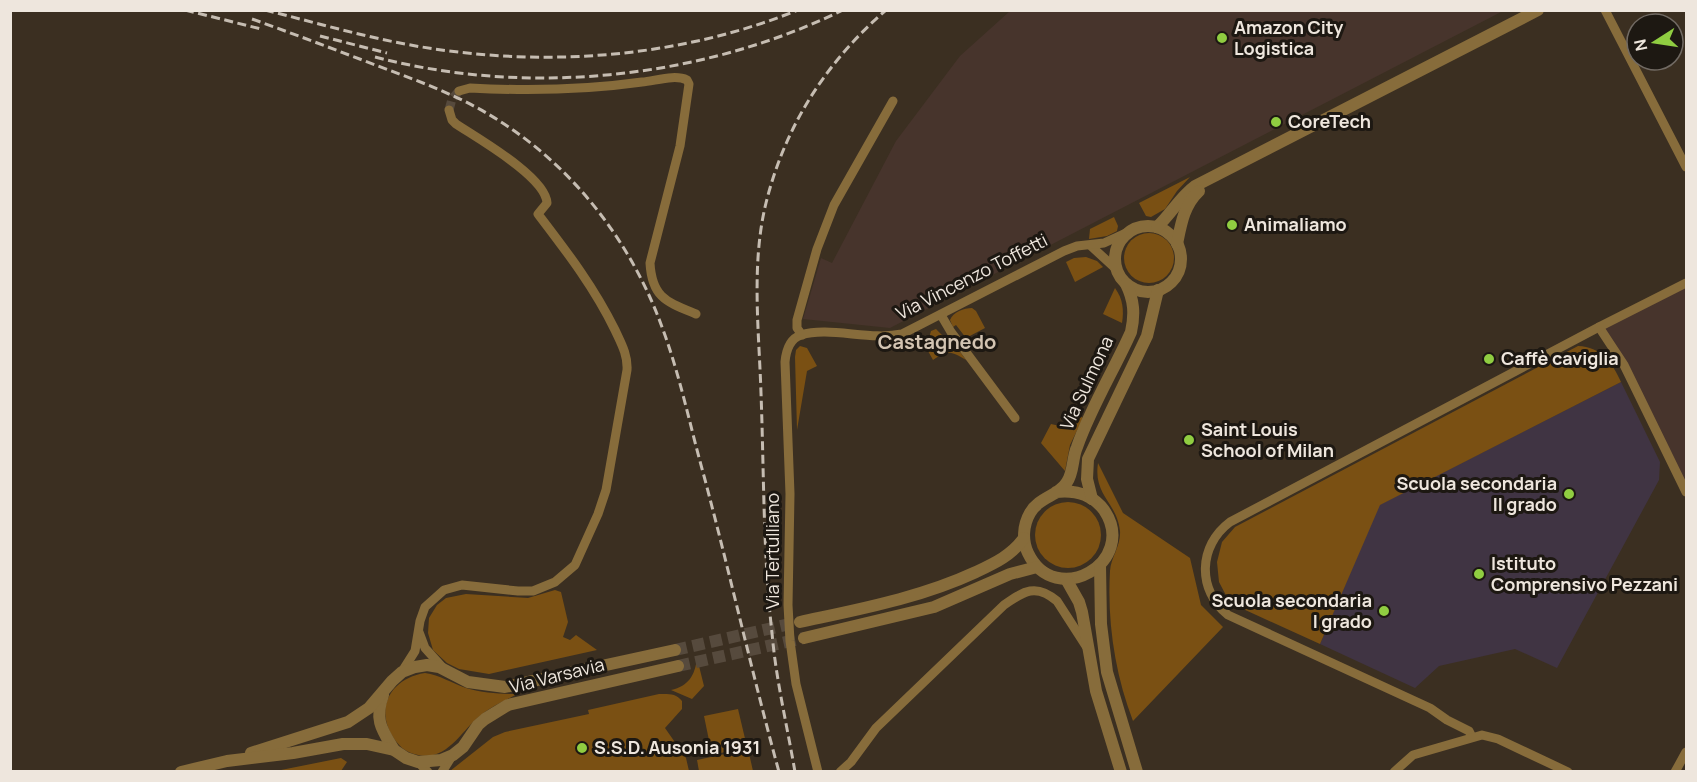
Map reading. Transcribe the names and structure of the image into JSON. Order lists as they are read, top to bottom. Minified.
{"streets":{"street":["Via Vincenzo Toffetti","Via Sulmona","Via Tertulliano","Via Varsavia"]},"crossings":[["Via Vincenzo Toffetti","Via Sulmona"],["Via Vincenzo Toffetti","Via Tertulliano"]],"districts":["Castagnedo"],"places":["Amazon City Logistica","CoreTech","Animaliamo","Caffè caviglia","Saint Louis School of Milan","Scuola secondaria II grado","Istituto Comprensivo Pezzani","Scuola secondaria I grado","S.S.D. Ausonia 1931"],"north":"left"}
